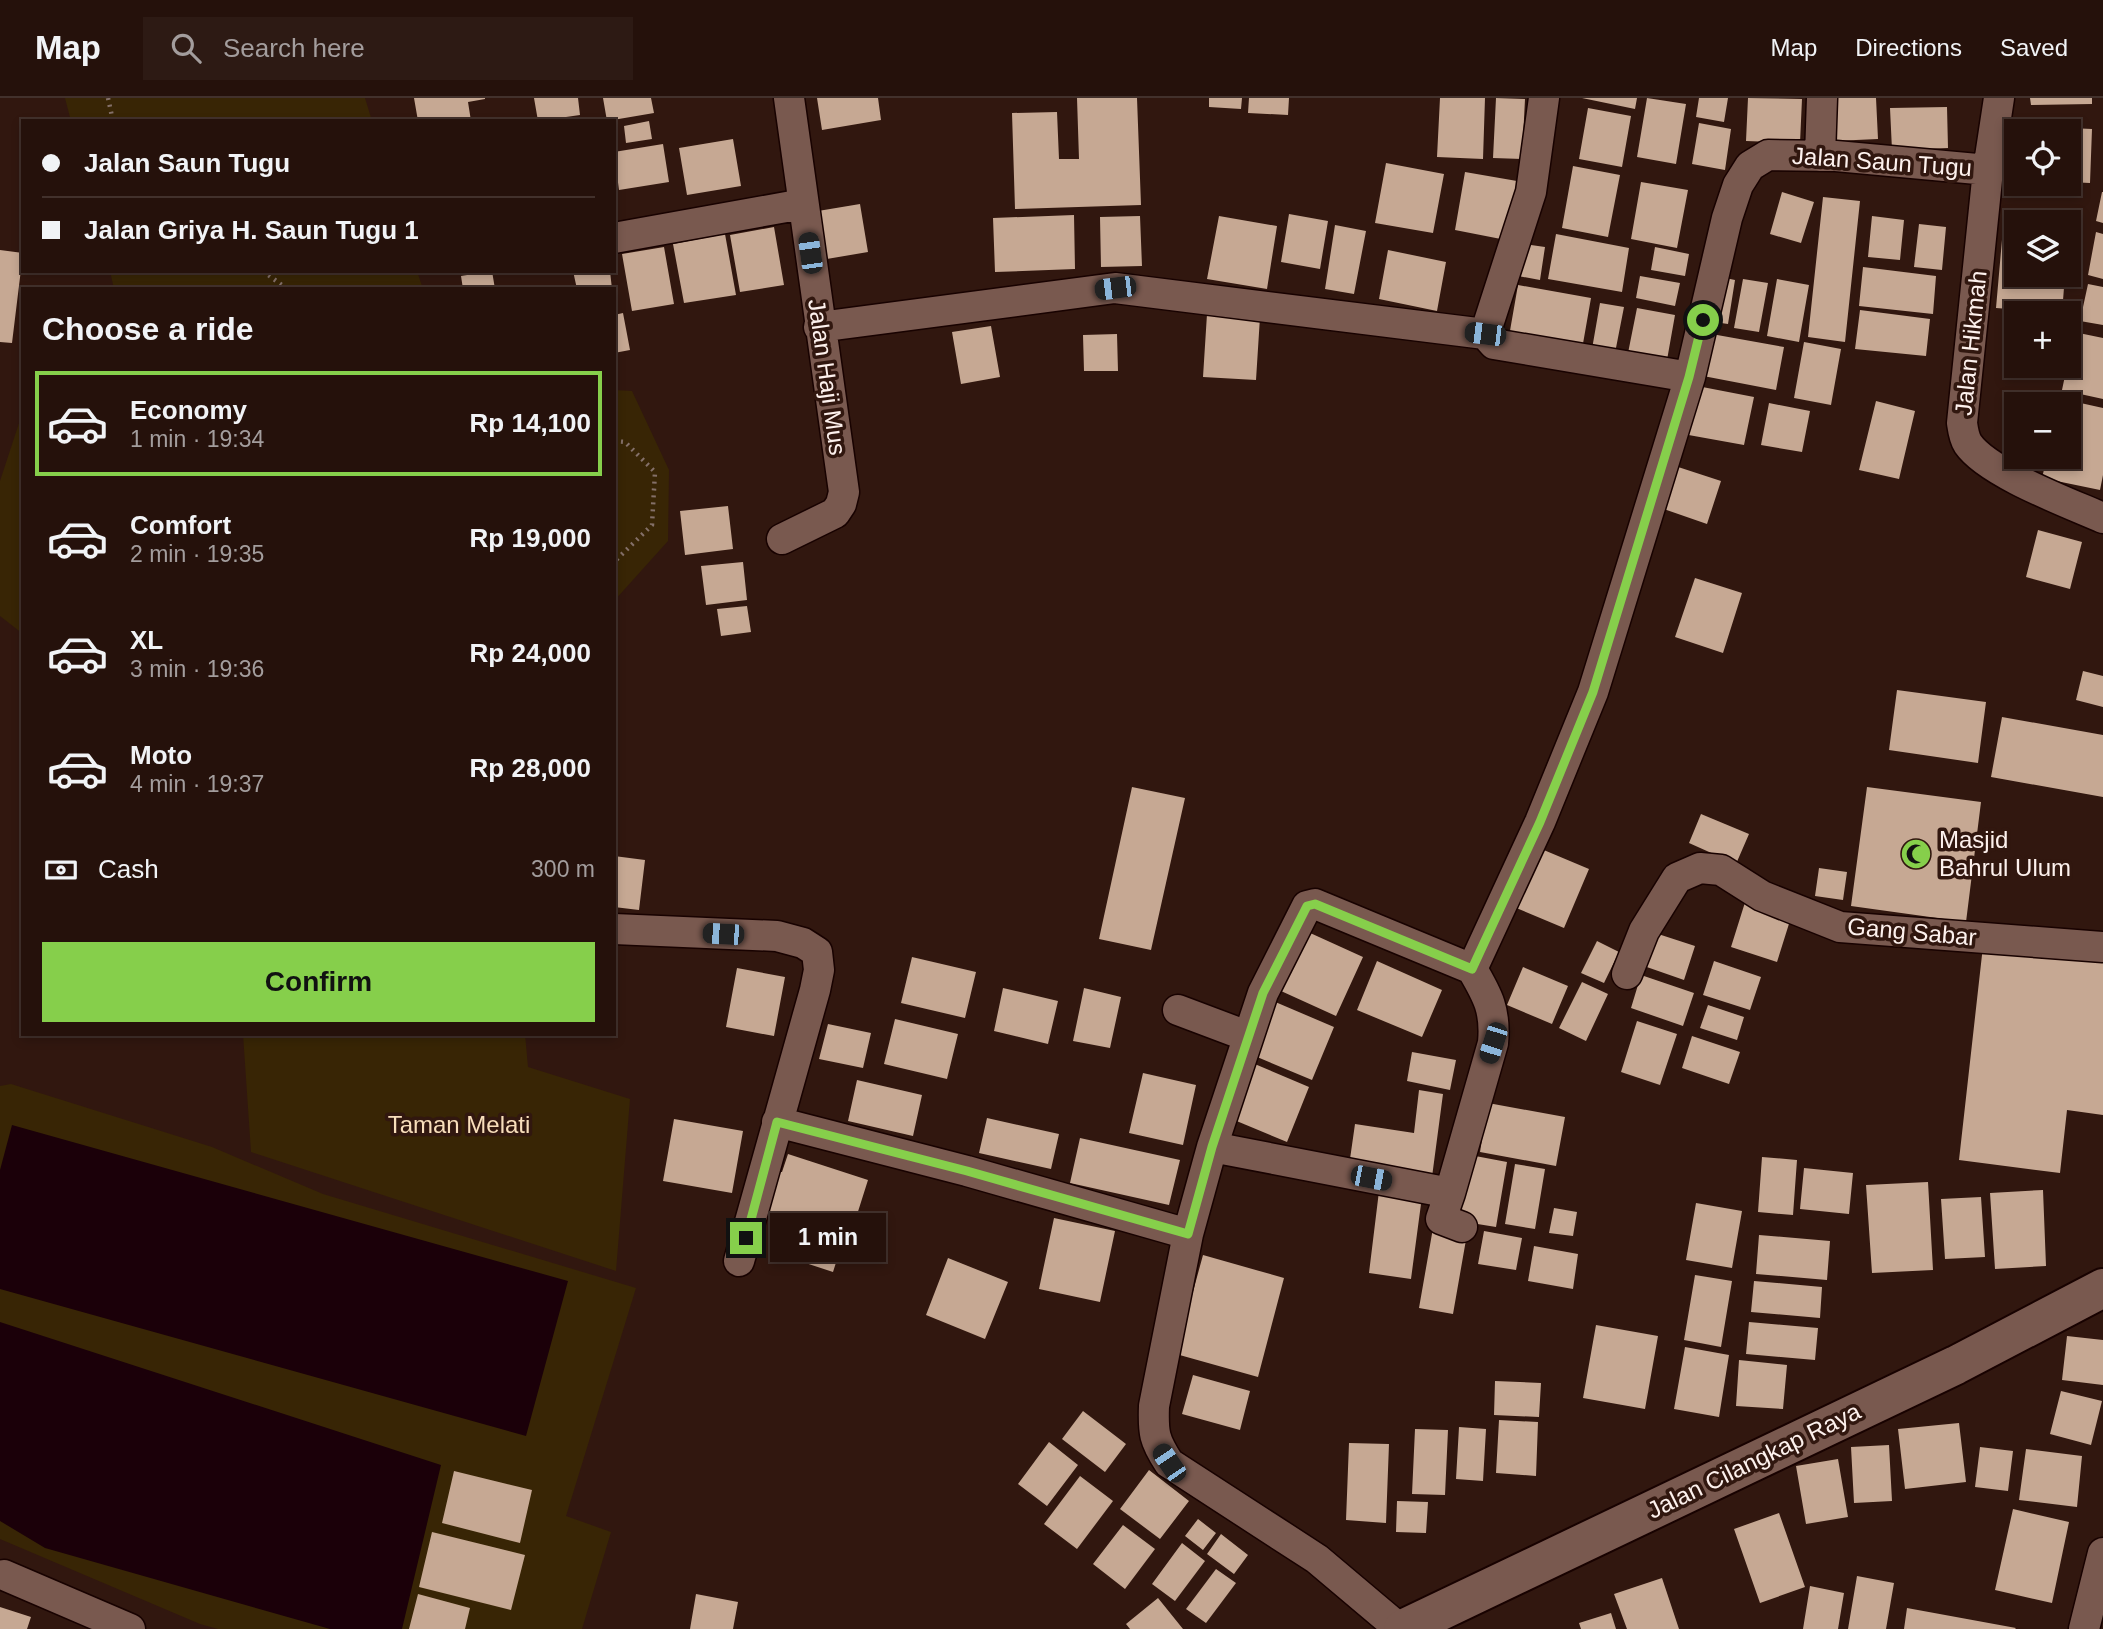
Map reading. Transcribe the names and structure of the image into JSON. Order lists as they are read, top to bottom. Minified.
{"streets":{"street":["Jalan Saun Tugu","Jalan Hikmah","Jalan Haji Mus","Gang Sabar","Jalan Cilangkap Raya"]},"crossings":[["Jalan Saun Tugu","Jalan Hikmah"]],"parks":["Taman Melati"],"places":{"mosque":["Masjid Bahrul Ulum"]},"page":{"header":"Map","search":"Search here","nav":["Map","Directions","Saved"],"map_buttons":["+","−"],"banner":["Jalan Saun Tugu","Jalan Griya H. Saun Tugu 1"],"heading":"Choose a ride","list":[{"name":"Economy","note":"1 min · 19:34","value":"Rp 14,100"},{"name":"Comfort","note":"2 min · 19:35","value":"Rp 19,000"},{"name":"XL","note":"3 min · 19:36","value":"Rp 24,000"},{"name":"Moto","note":"4 min · 19:37","value":"Rp 28,000"}],"pay":["Cash","300 m"],"buttons":"Confirm","bubble":"1 min"}}
